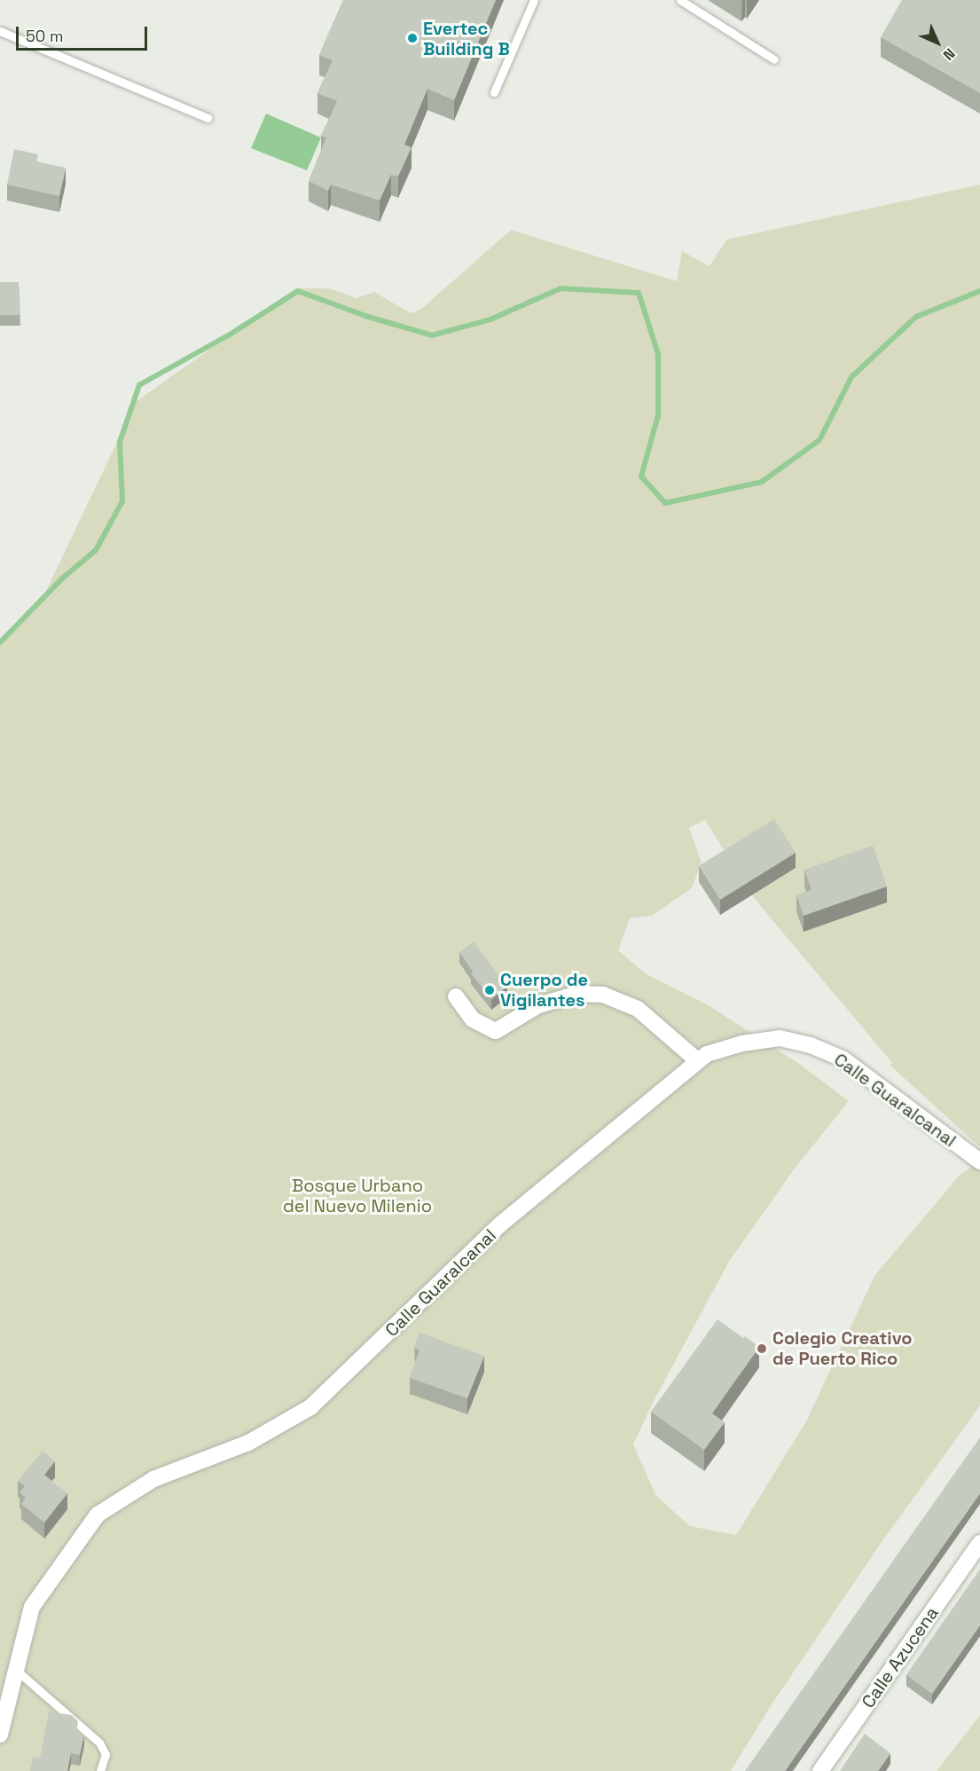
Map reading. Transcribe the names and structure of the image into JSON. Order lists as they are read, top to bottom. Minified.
{"streets":{"street":["Calle Guaralcanal","Calle Azucena"]},"parks":["Bosque Urbano del Nuevo Milenio"],"places":["Evertec Building B","Cuerpo de Vigilantes","Colegio Creativo de Puerto Rico"],"scale_bar":"50 m","north":"bottom right"}
